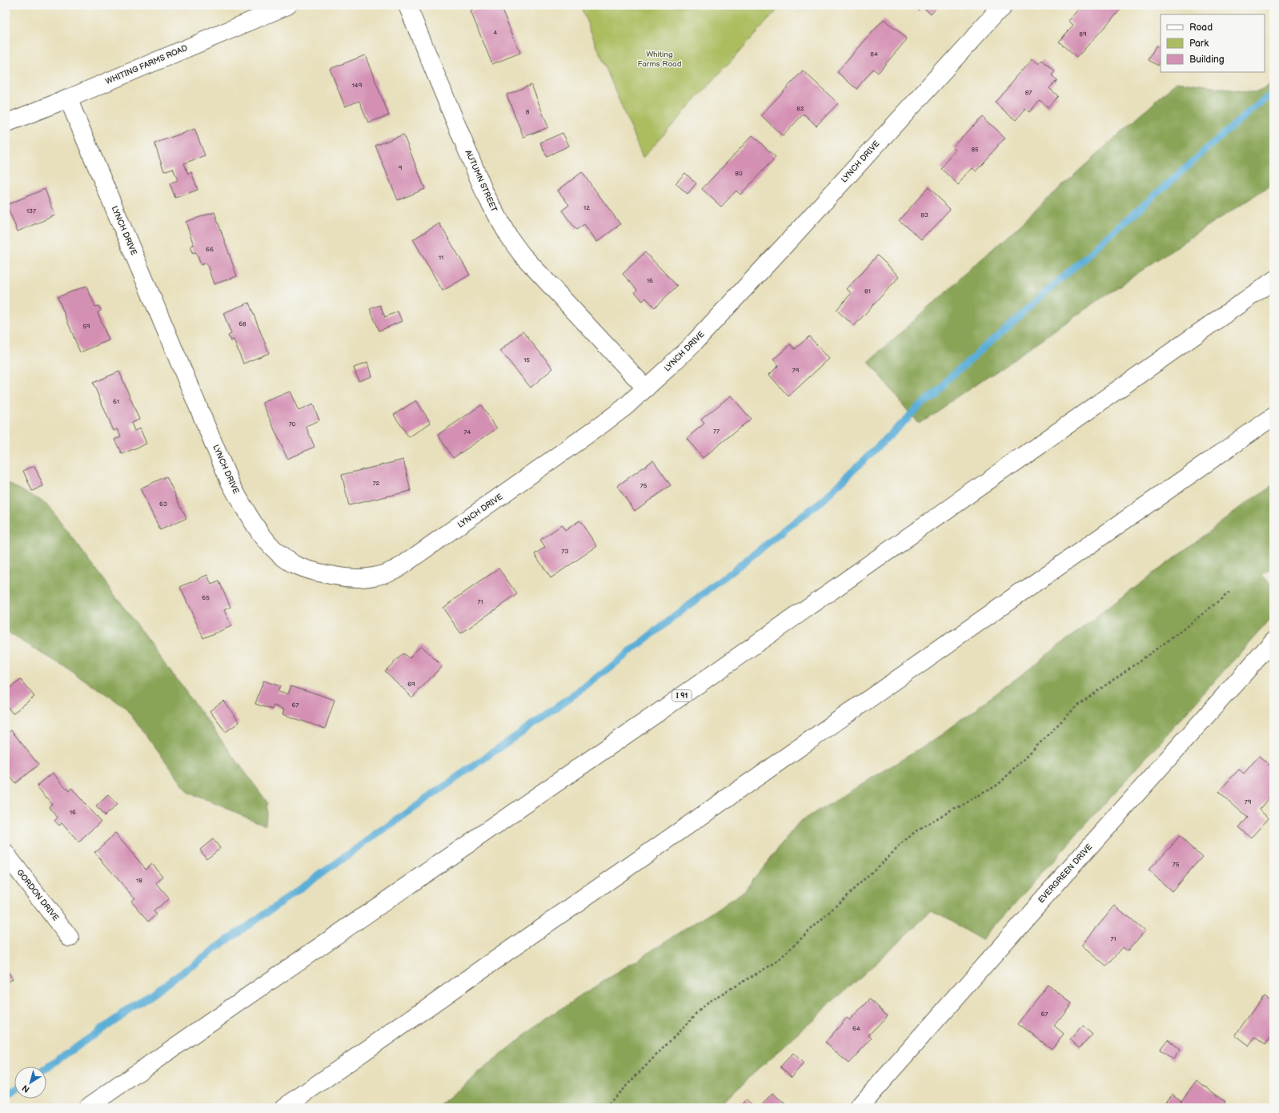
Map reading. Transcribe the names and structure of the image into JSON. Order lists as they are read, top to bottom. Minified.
{"streets":{"main road":["WHITING FARMS ROAD","LYNCH DRIVE","AUTUMN STREET","I 91","EVERGREEN DRIVE","GORDON DRIVE"]},"crossings":[["WHITING FARMS ROAD","LYNCH DRIVE"],["LYNCH DRIVE","AUTUMN STREET"]],"parks":["Whiting Farms Road"],"house_numbers":["4","89","84","149","87","82","8","85","9","80","12","137","83","66","11","16","81","68","59","15","79","61","70","77","74","72","75","63","73","65","71","69","67","79","16","75","18","71","67","64"],"legend":["Road","Park","Building"],"north":"bottom left"}
